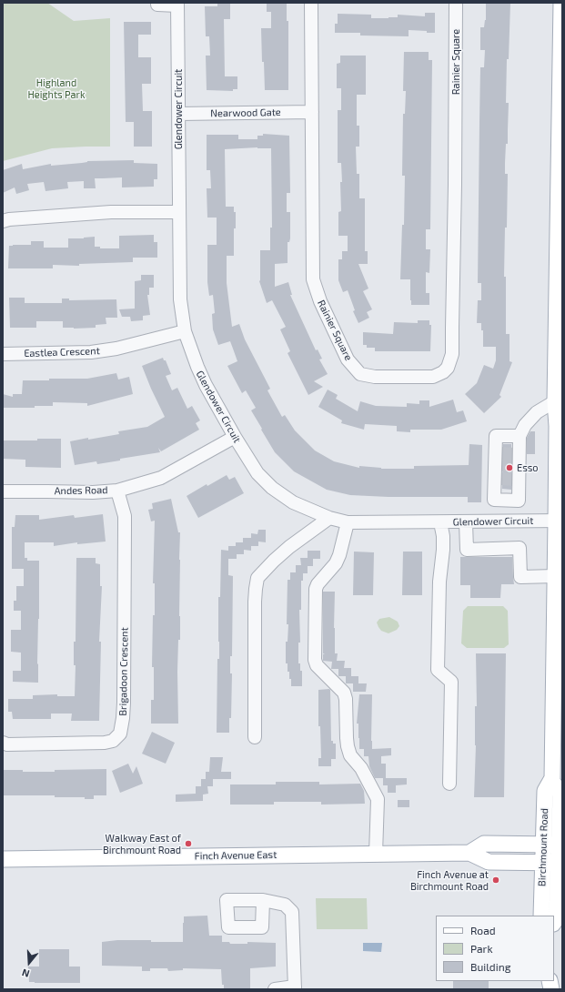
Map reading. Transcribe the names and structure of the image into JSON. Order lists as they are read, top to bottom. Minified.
{"streets":{"main road":["Birchmount Road","Finch Avenue East"],"street":["Rainier Square","Glendower Circuit","Nearwood Gate","Eastlea Crescent","Andes Road","Brigadoon Crescent"]},"crossings":[["Rainier Square","Nearwood Gate"],["Glendower Circuit","Nearwood Gate"],["Glendower Circuit","Eastlea Crescent"],["Glendower Circuit","Andes Road"],["Glendower Circuit","Birchmount Road"],["Andes Road","Brigadoon Crescent"],["Birchmount Road","Finch Avenue East"]],"parks":["Highland Heights Park"],"places":["Esso","Walkway East of Birchmount Road","Finch Avenue at Birchmount Road"],"legend":["Road","Park","Building"],"north":"bottom"}
